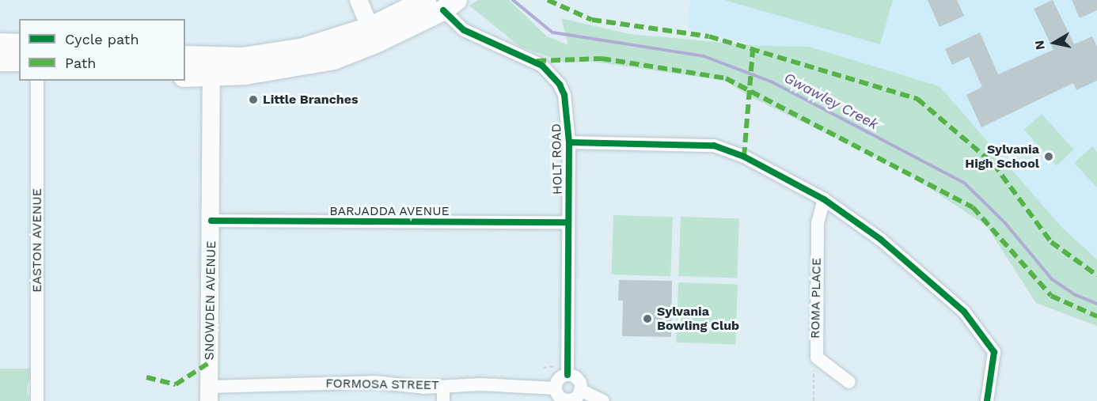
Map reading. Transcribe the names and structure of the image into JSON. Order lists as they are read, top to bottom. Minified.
{"streets":{"street":["HOLT ROAD","BARJADDA AVENUE","EASTON AVENUE","ROMA PLACE","SNOWDEN AVENUE","FORMOSA STREET"]},"crossings":[["HOLT ROAD","BARJADDA AVENUE"],["HOLT ROAD","FORMOSA STREET"],["BARJADDA AVENUE","SNOWDEN AVENUE"],["SNOWDEN AVENUE","FORMOSA STREET"]],"water":["Gwawley Creek"],"places":["Little Branches","Sylvania High School","Sylvania Bowling Club"],"legend":["Cycle path","Path"],"north":"left"}
